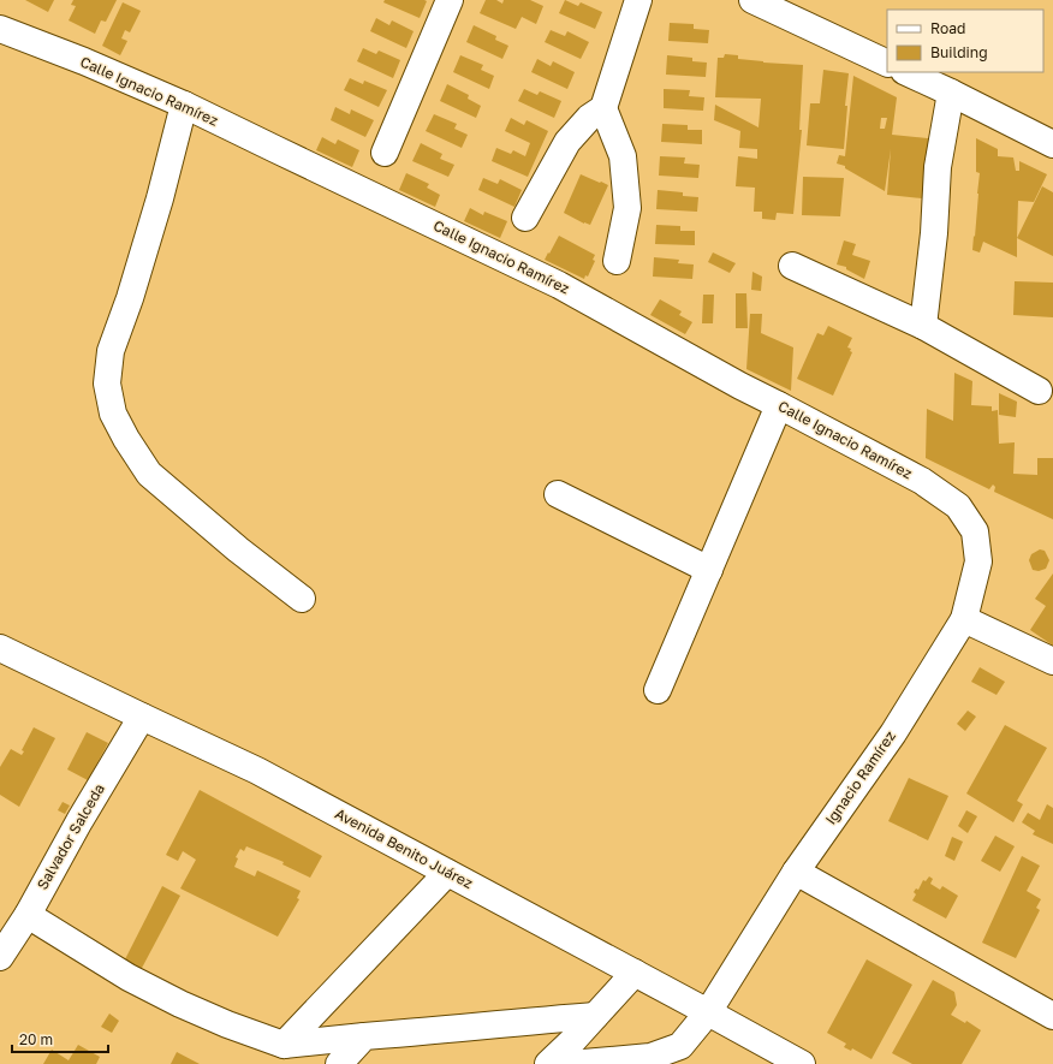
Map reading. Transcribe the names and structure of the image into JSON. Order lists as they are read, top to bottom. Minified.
{"streets":{"street":["Calle Ignacio Ramírez","Ignacio Ramírez","Salvador Salceda","Avenida Benito Juárez"]},"crossings":[["Calle Ignacio Ramírez","Ignacio Ramírez"],["Ignacio Ramírez","Avenida Benito Juárez"],["Salvador Salceda","Avenida Benito Juárez"]],"legend":["Road","Building"],"scale_bar":"20 m"}
